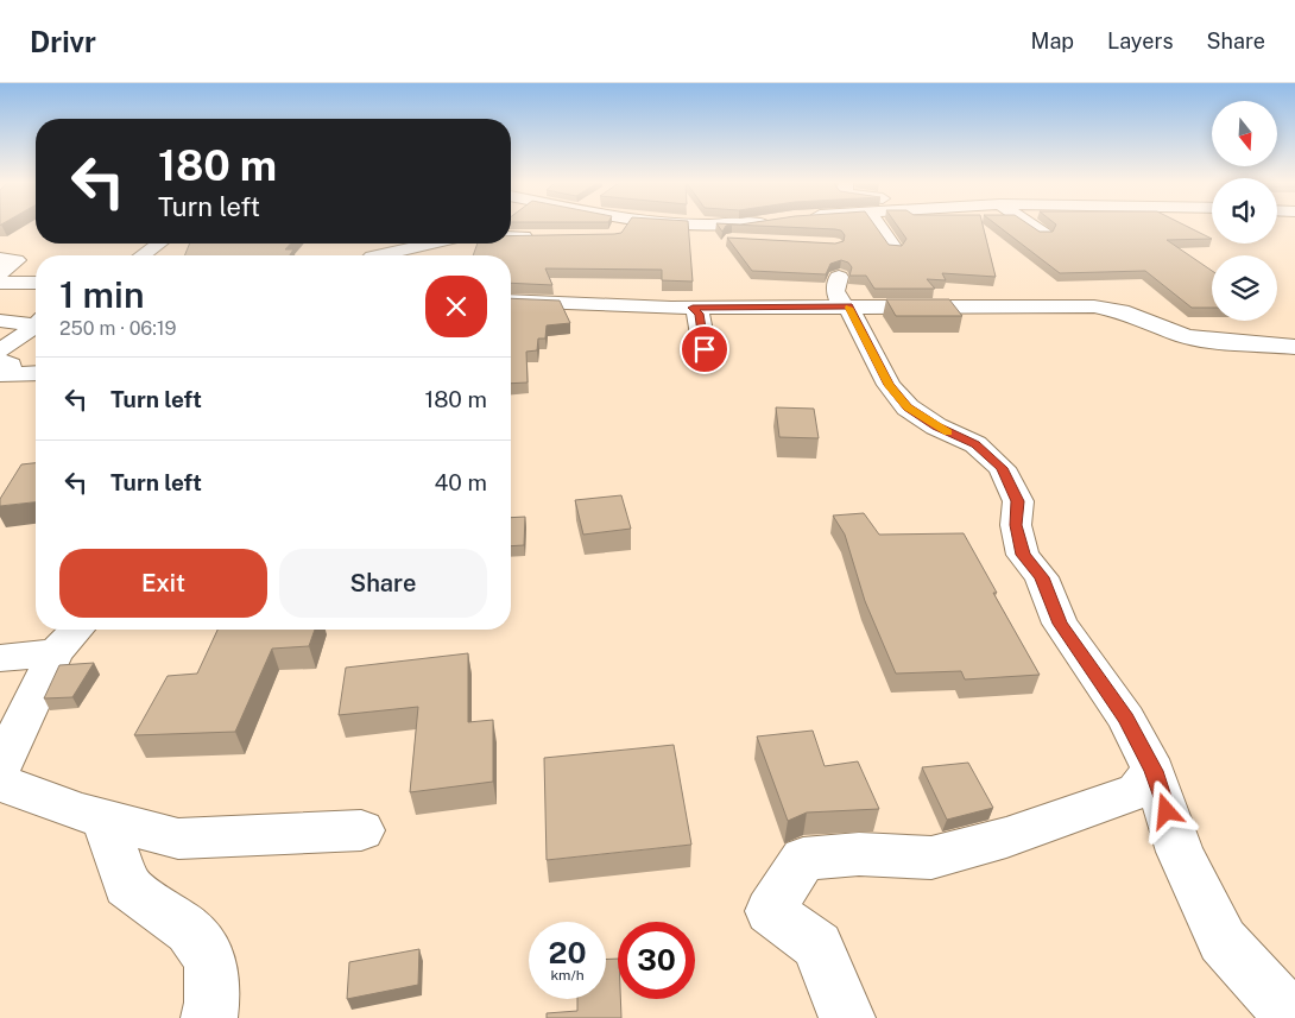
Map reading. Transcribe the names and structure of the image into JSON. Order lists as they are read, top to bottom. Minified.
{"north":"bottom","page":{"header":"Drivr","nav":["Map","Layers","Share"],"turn":["180 m","Turn left"],"heading":["1 min","250 m · 06:19"],"list":[{"name":"Turn left","value":"180 m"},{"name":"Turn left","value":"40 m"}],"buttons":["Exit","Share"],"speed":"20 km/h","limit":"30"}}
